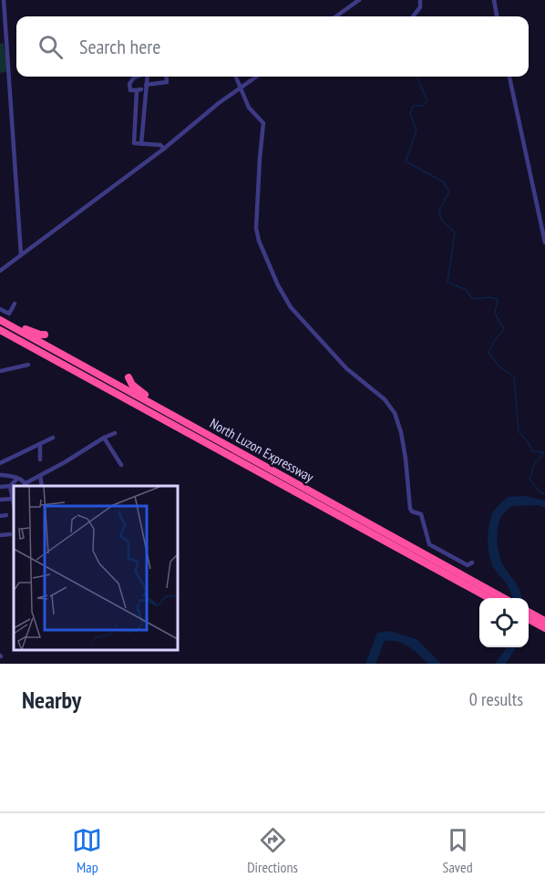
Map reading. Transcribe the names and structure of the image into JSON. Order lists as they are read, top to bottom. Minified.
{"streets":{"highway":["North Luzon Expressway"]},"page":{"search":"Search here","heading":["Nearby","0 results"],"nav":["Map","Directions","Saved"]}}
